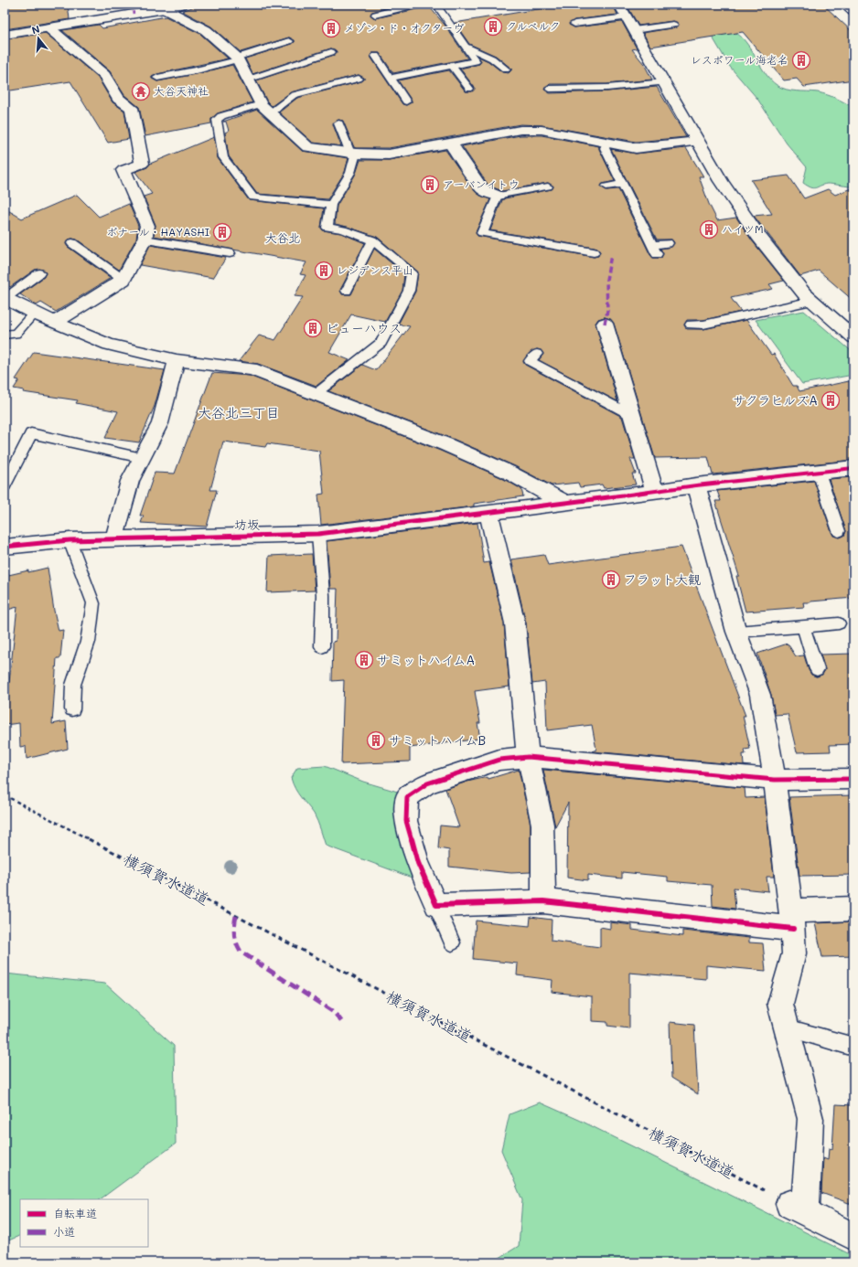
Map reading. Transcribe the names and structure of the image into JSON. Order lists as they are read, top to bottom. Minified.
{"streets":{"street":["坊坂"],"path":["横須賀水道道"]},"districts":["大谷北","大谷北三丁目"],"places":{"building":["クルベルク","メゾン・ド・オクターヴ","レスポワール海老名","アーバンイトウ","ハイツM","ボナール・HAYASHI","レジデンス平山","ビューハウス","サクラヒルズA","フラット大観","サミットハイムA","サミットハイムB"],"temple":["大谷天神社"]},"legend":["自転車道","小道"],"north":"top"}
